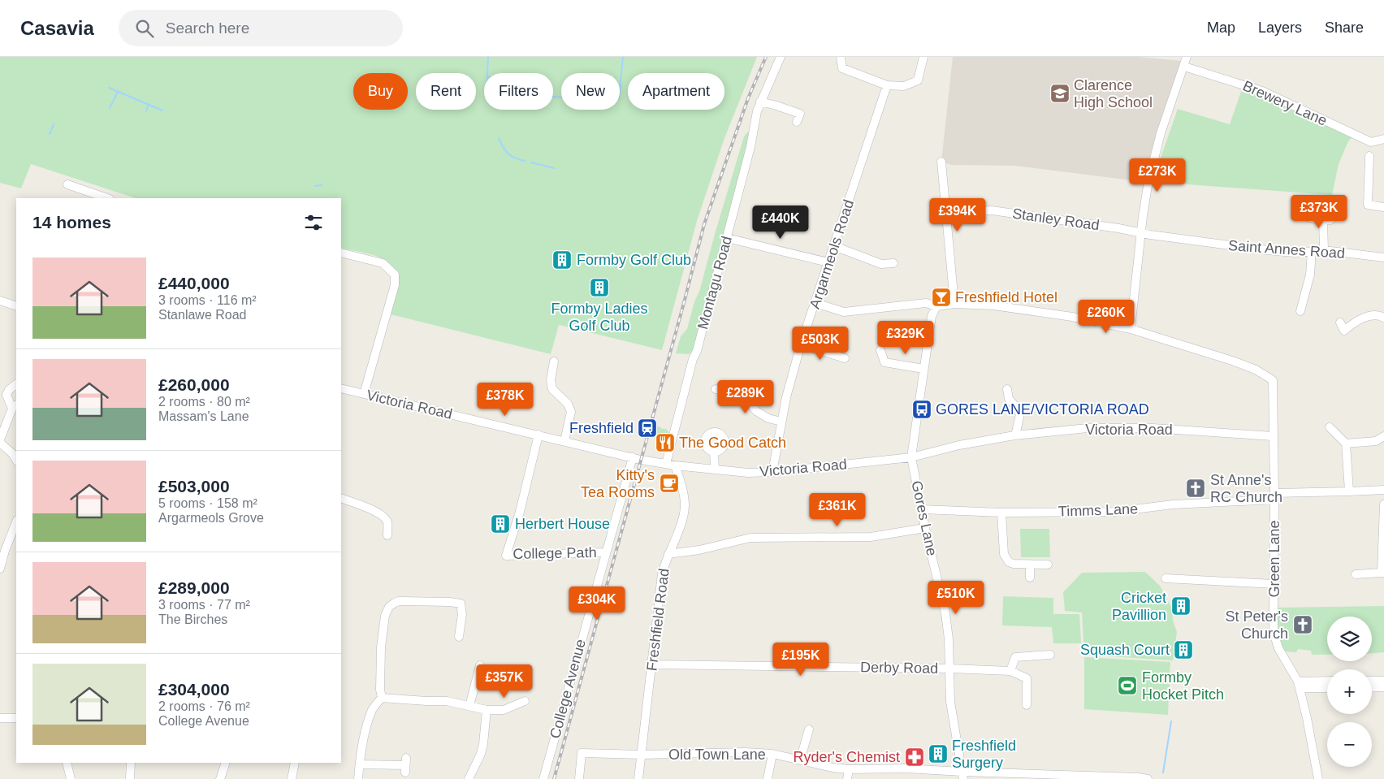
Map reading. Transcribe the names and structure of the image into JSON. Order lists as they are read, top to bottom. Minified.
{"streets":{"street":["Brewery Lane","Stanley Road","Saint Annes Road","Argarmeols Road","Montagu Road","Victoria Road","Timms Lane","Gores Lane","College Path","Green Lane","Freshfield Road","Derby Road","College Avenue","Old Town Lane"]},"crossings":[["Stanley Road","Saint Annes Road"],["Argarmeols Road","Victoria Road"],["Montagu Road","Victoria Road"],["Victoria Road","Gores Lane"],["Victoria Road","College Path"],["Victoria Road","Green Lane"],["Victoria Road","Freshfield Road"],["Victoria Road","College Avenue"],["Timms Lane","Gores Lane"],["Timms Lane","Green Lane"],["Gores Lane","Derby Road"],["Gores Lane","Old Town Lane"],["College Path","College Avenue"],["Freshfield Road","Derby Road"],["Freshfield Road","Old Town Lane"]],"places":{"school or university":["Clarence High School"],"building":["Formby Golf Club","Formby Ladies Golf Club","Herbert House","Cricket Pavillion","Squash Court","Freshfield Surgery"],"bar":["Freshfield Hotel"],"bus stop":["GORES LANE/VICTORIA ROAD"],"station":["Freshfield"],"restaurant":["The Good Catch"],"cafe":["Kitty's Tea Rooms"],"church":["St Anne's RC Church","St Peter's Church"],"sports":["Formby Hocket Pitch"],"pharmacy":["Ryder's Chemist"]},"page":{"header":"Casavia","search":"Search here","nav":["Map","Layers","Share"],"chip":["Buy","Rent","Filters","New","Apartment"],"price":["£273K","£373K","£394K","£440K","£260K","£329K","£503K","£289K","£378K","£361K","£510K","£304K","£195K","£357K"],"heading":"14 homes","list":[{"name":"£440,000","note":"3 rooms · 116 m² · Stanlawe Road"},{"name":"£260,000","note":"2 rooms · 80 m² · Massam's Lane"},{"name":"£503,000","note":"5 rooms · 158 m² · Argarmeols Grove"},{"name":"£289,000","note":"3 rooms · 77 m² · The Birches"},{"name":"£304,000","note":"2 rooms · 76 m² · College Avenue"}],"map_buttons":["+","−"]}}
